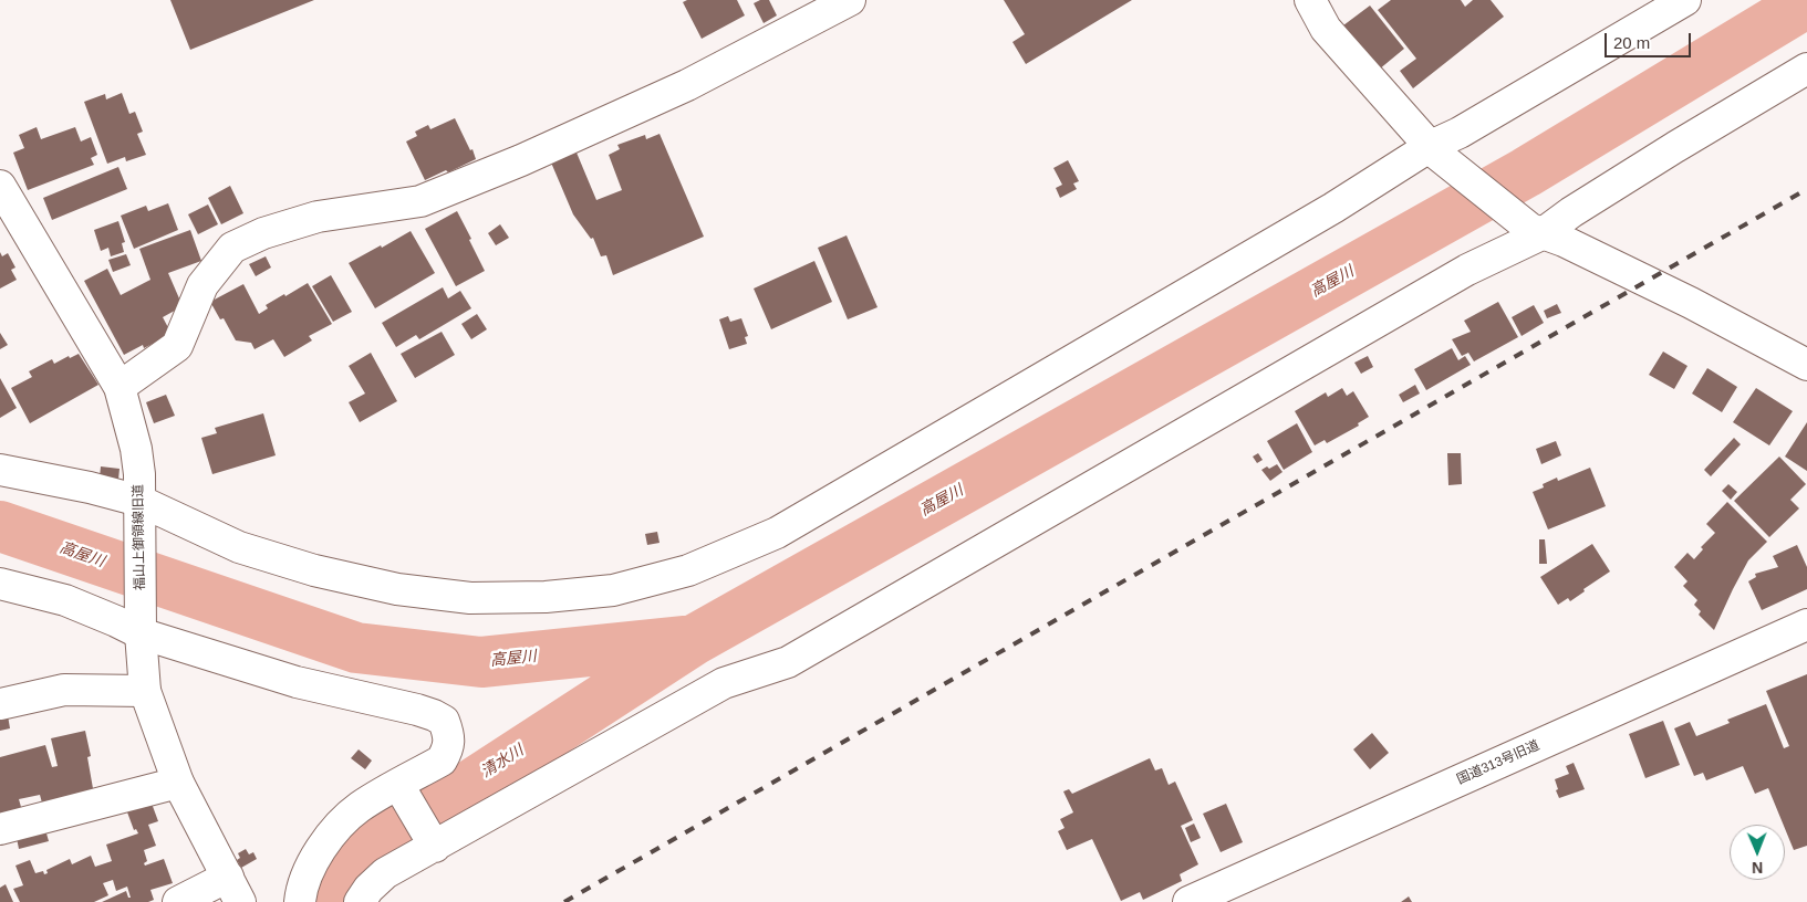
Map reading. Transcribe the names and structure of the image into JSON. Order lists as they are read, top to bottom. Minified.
{"streets":{"street":["福山上御領線旧道","国道313号旧道"]},"water":["高屋川","清水川"],"scale_bar":"20 m","north":"bottom"}
